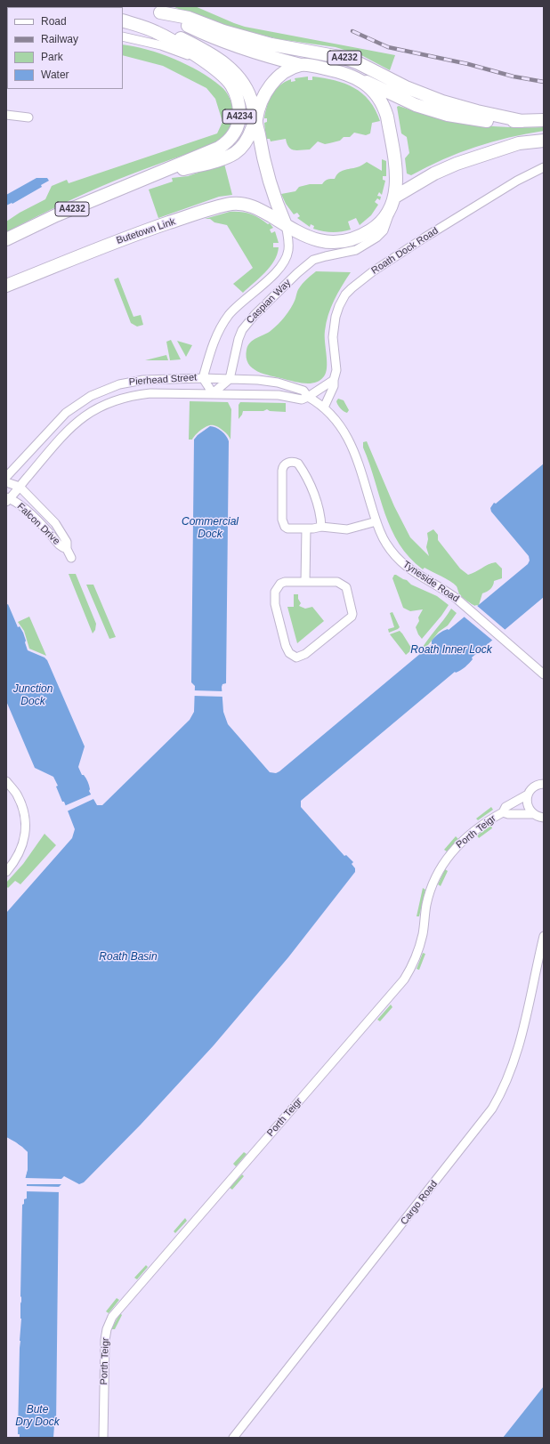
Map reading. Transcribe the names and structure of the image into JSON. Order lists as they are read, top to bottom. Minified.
{"streets":{"main road":["A4232","A4234","Butetown Link"],"street":["Roath Dock Road","Caspian Way","Pierhead Street","Falcon Drive","Tyneside Road","Porth Teigr","Cargo Road"]},"crossings":[["A4232","A4234"],["Butetown Link","Caspian Way"],["Roath Dock Road","Tyneside Road"],["Caspian Way","Pierhead Street"],["Pierhead Street","Falcon Drive"],["Pierhead Street","Tyneside Road"]],"water":["Commercial Dock","Roath Inner Lock","Junction Dock","Roath Basin","Bute Dry Dock"],"legend":["Road","Railway","Park","Water"]}
